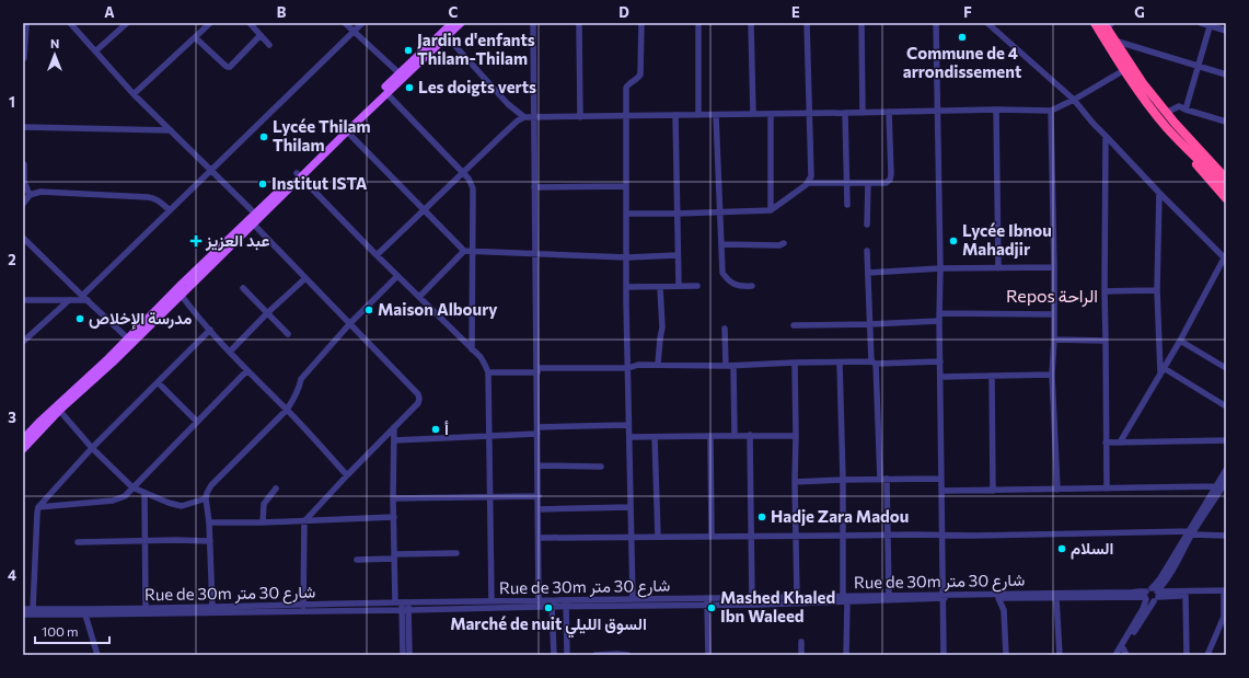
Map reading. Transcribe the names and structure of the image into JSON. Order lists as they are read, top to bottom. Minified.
{"streets":{"street":["Rue de 30m شارع 30 متر"]},"districts":["Repos الراحة"],"places":{"other":["Commune de 4 arrondissement","Jardin d'enfants Thilam-Thilam","Les doigts verts","Lycée Thilam Thilam","Institut ISTA","Lycée Ibnou Mahadjir","Maison Alboury","مدرسة الإخلاص","أ","Hadje Zara Madou","السلام","Marché de nuit السوق الليلي","Mashed Khaled Ibn Waleed"],"health":["عبد العزيز"]},"scale_bar":"100 m","north":"top","grid":{"columns":["A","B","C","D","E","F","G"],"rows":["1","2","3","4"]}}
